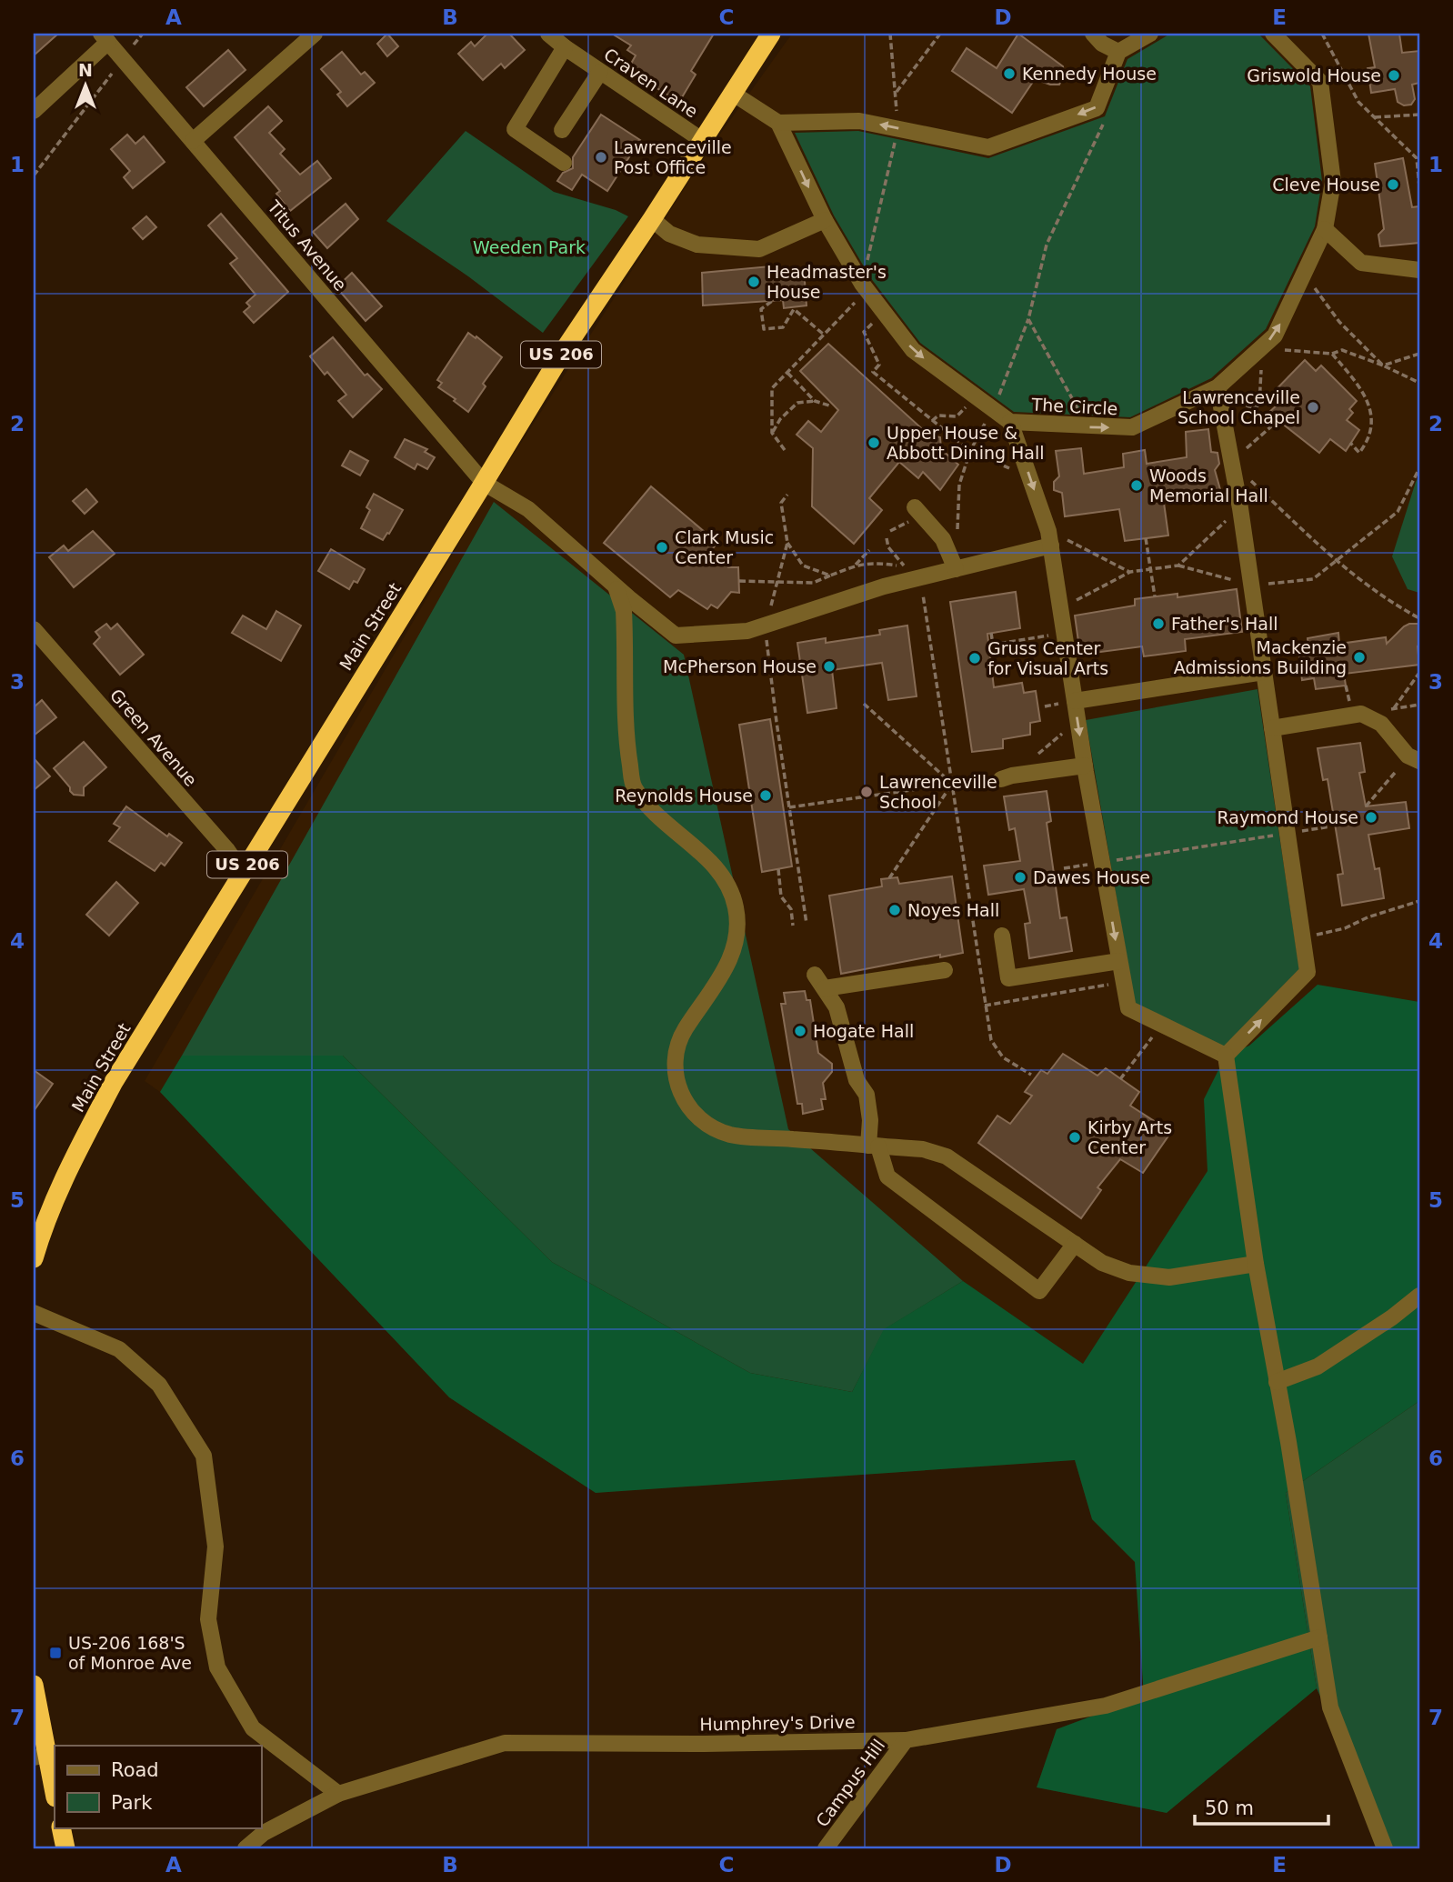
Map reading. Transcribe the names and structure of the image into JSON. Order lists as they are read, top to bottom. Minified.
{"streets":{"highway":["US 206","Main Street"],"street":["Craven Lane","Titus Avenue","The Circle","Green Avenue","Humphrey's Drive","Campus Hill"]},"crossings":[["Craven Lane","Main Street"],["Titus Avenue","Main Street"],["Main Street","Green Avenue"],["Humphrey's Drive","Campus Hill"]],"parks":["Weeden Park"],"places":{"other":["Kennedy House","Griswold House","Lawrenceville Post Office","Cleve House","Headmaster's House","Lawrenceville School Chapel","Upper House & Abbott Dining Hall","Woods Memorial Hall","Clark Music Center","Father's Hall","Mackenzie Admissions Building","Gruss Center for Visual Arts","McPherson House","Lawrenceville School","Reynolds House","Raymond House","Dawes House","Noyes Hall","Hogate Hall","Kirby Arts Center"],"transit":["US-206 168'S of Monroe Ave"]},"legend":["Road","Park"],"scale_bar":"50 m","north":"top","grid":{"columns":["A","B","C","D","E"],"rows":["1","2","3","4","5","6","7"]}}
